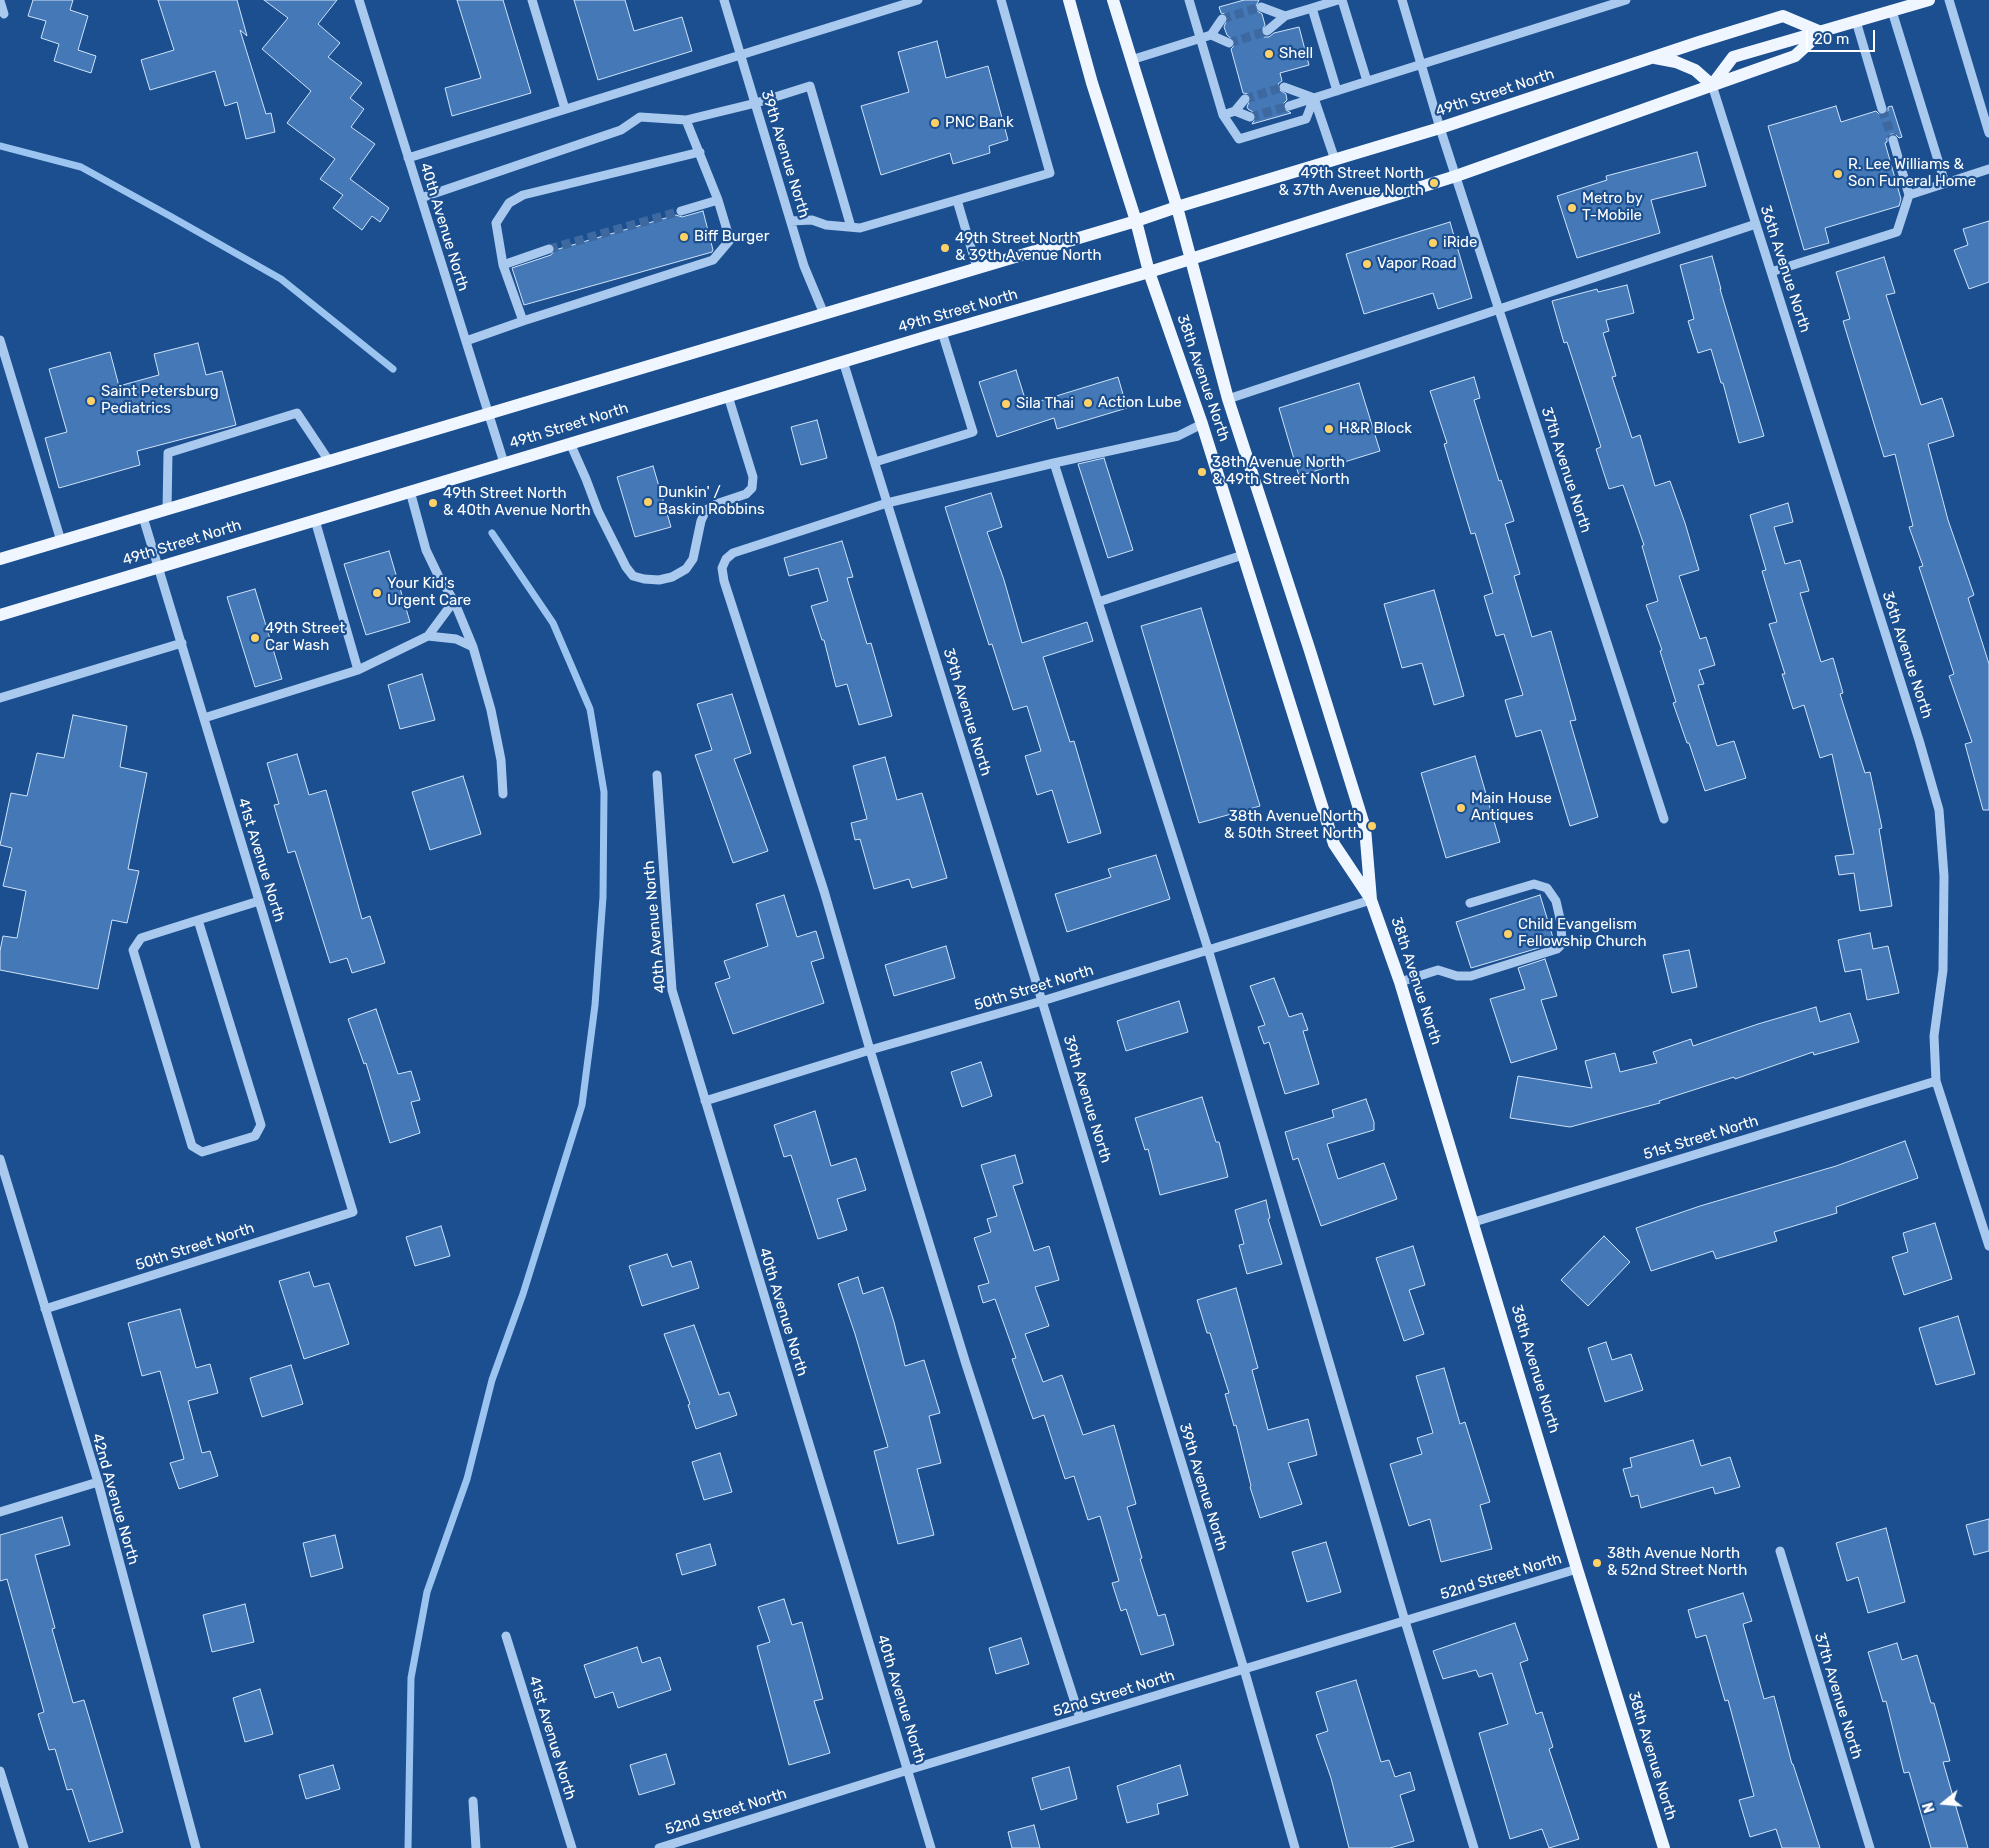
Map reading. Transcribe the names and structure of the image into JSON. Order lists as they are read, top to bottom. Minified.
{"streets":{"main road":["49th Street North","38th Avenue North"],"street":["39th Avenue North","40th Avenue North","36th Avenue North","37th Avenue North","41st Avenue North","50th Street North","51st Street North","42nd Avenue North","52nd Street North"]},"crossings":[["49th Street North","39th Avenue North"],["49th Street North","40th Avenue North"],["49th Street North","38th Avenue North"],["49th Street North","37th Avenue North"],["49th Street North","41st Avenue North"],["39th Avenue North","50th Street North"],["39th Avenue North","52nd Street North"],["40th Avenue North","50th Street North"],["40th Avenue North","52nd Street North"],["36th Avenue North","51st Street North"],["38th Avenue North","50th Street North"],["38th Avenue North","51st Street North"],["38th Avenue North","52nd Street North"],["41st Avenue North","50th Street North"],["50th Street North","42nd Avenue North"]],"places":["Shell","PNC Bank","R. Lee Williams & Son Funeral Home","49th Street North & 37th Avenue North","Metro by T-Mobile","Biff Burger","iRide","49th Street North & 39th Avenue North","Vapor Road","Saint Petersburg Pediatrics","Action Lube","Sila Thai","H&R Block","38th Avenue North & 49th Street North","Dunkin' / Baskin Robbins","49th Street North & 40th Avenue North","Your Kid's Urgent Care","49th Street Car Wash","Main House Antiques","38th Avenue North & 50th Street North","Child Evangelism Fellowship Church","38th Avenue North & 52nd Street North"],"scale_bar":"20 m","north":"left"}
